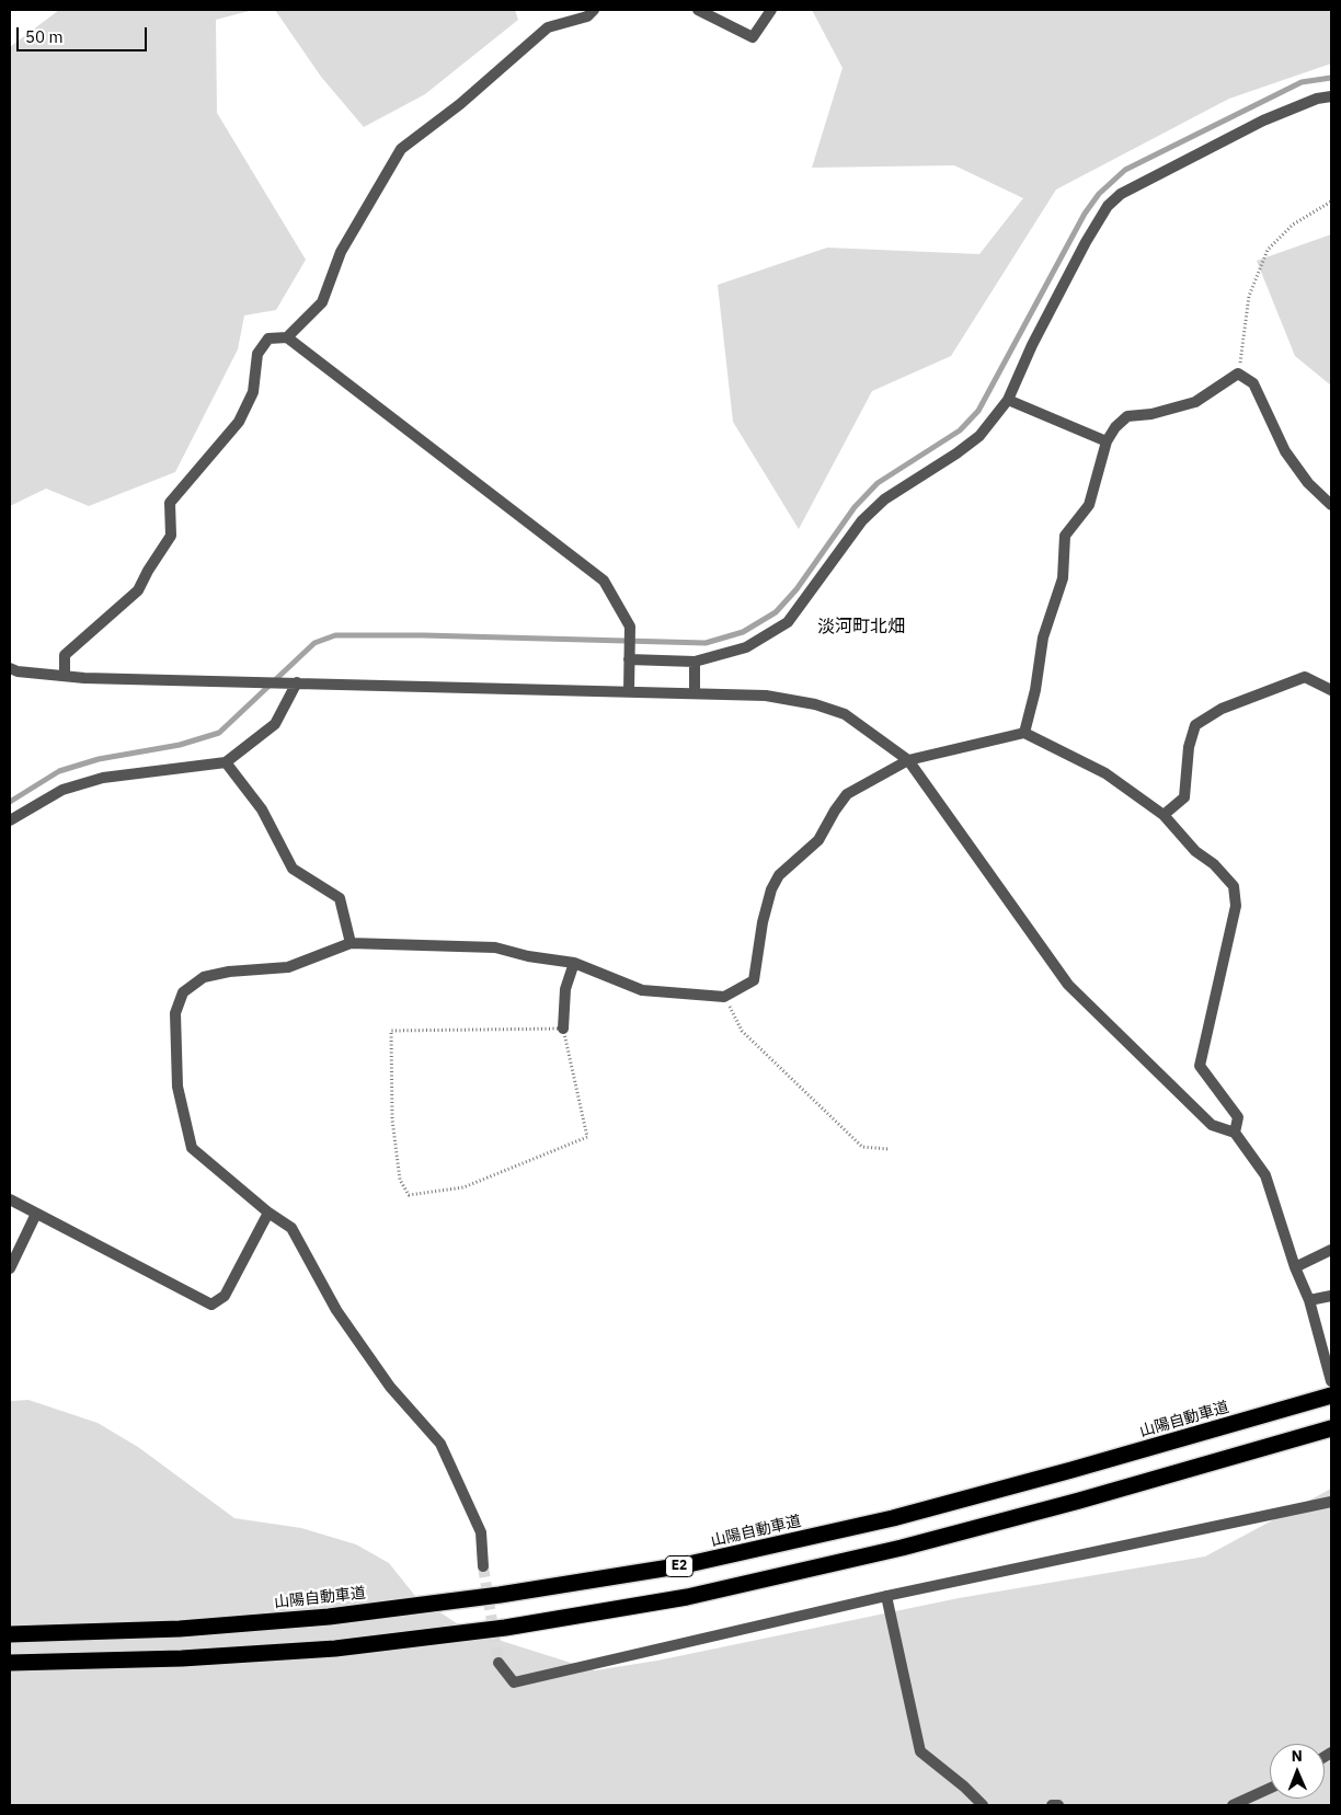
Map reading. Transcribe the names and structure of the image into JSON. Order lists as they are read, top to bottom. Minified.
{"streets":{"highway":["山陽自動車道","E2"]},"districts":["淡河町北畑"],"scale_bar":"50 m","north":"top"}
